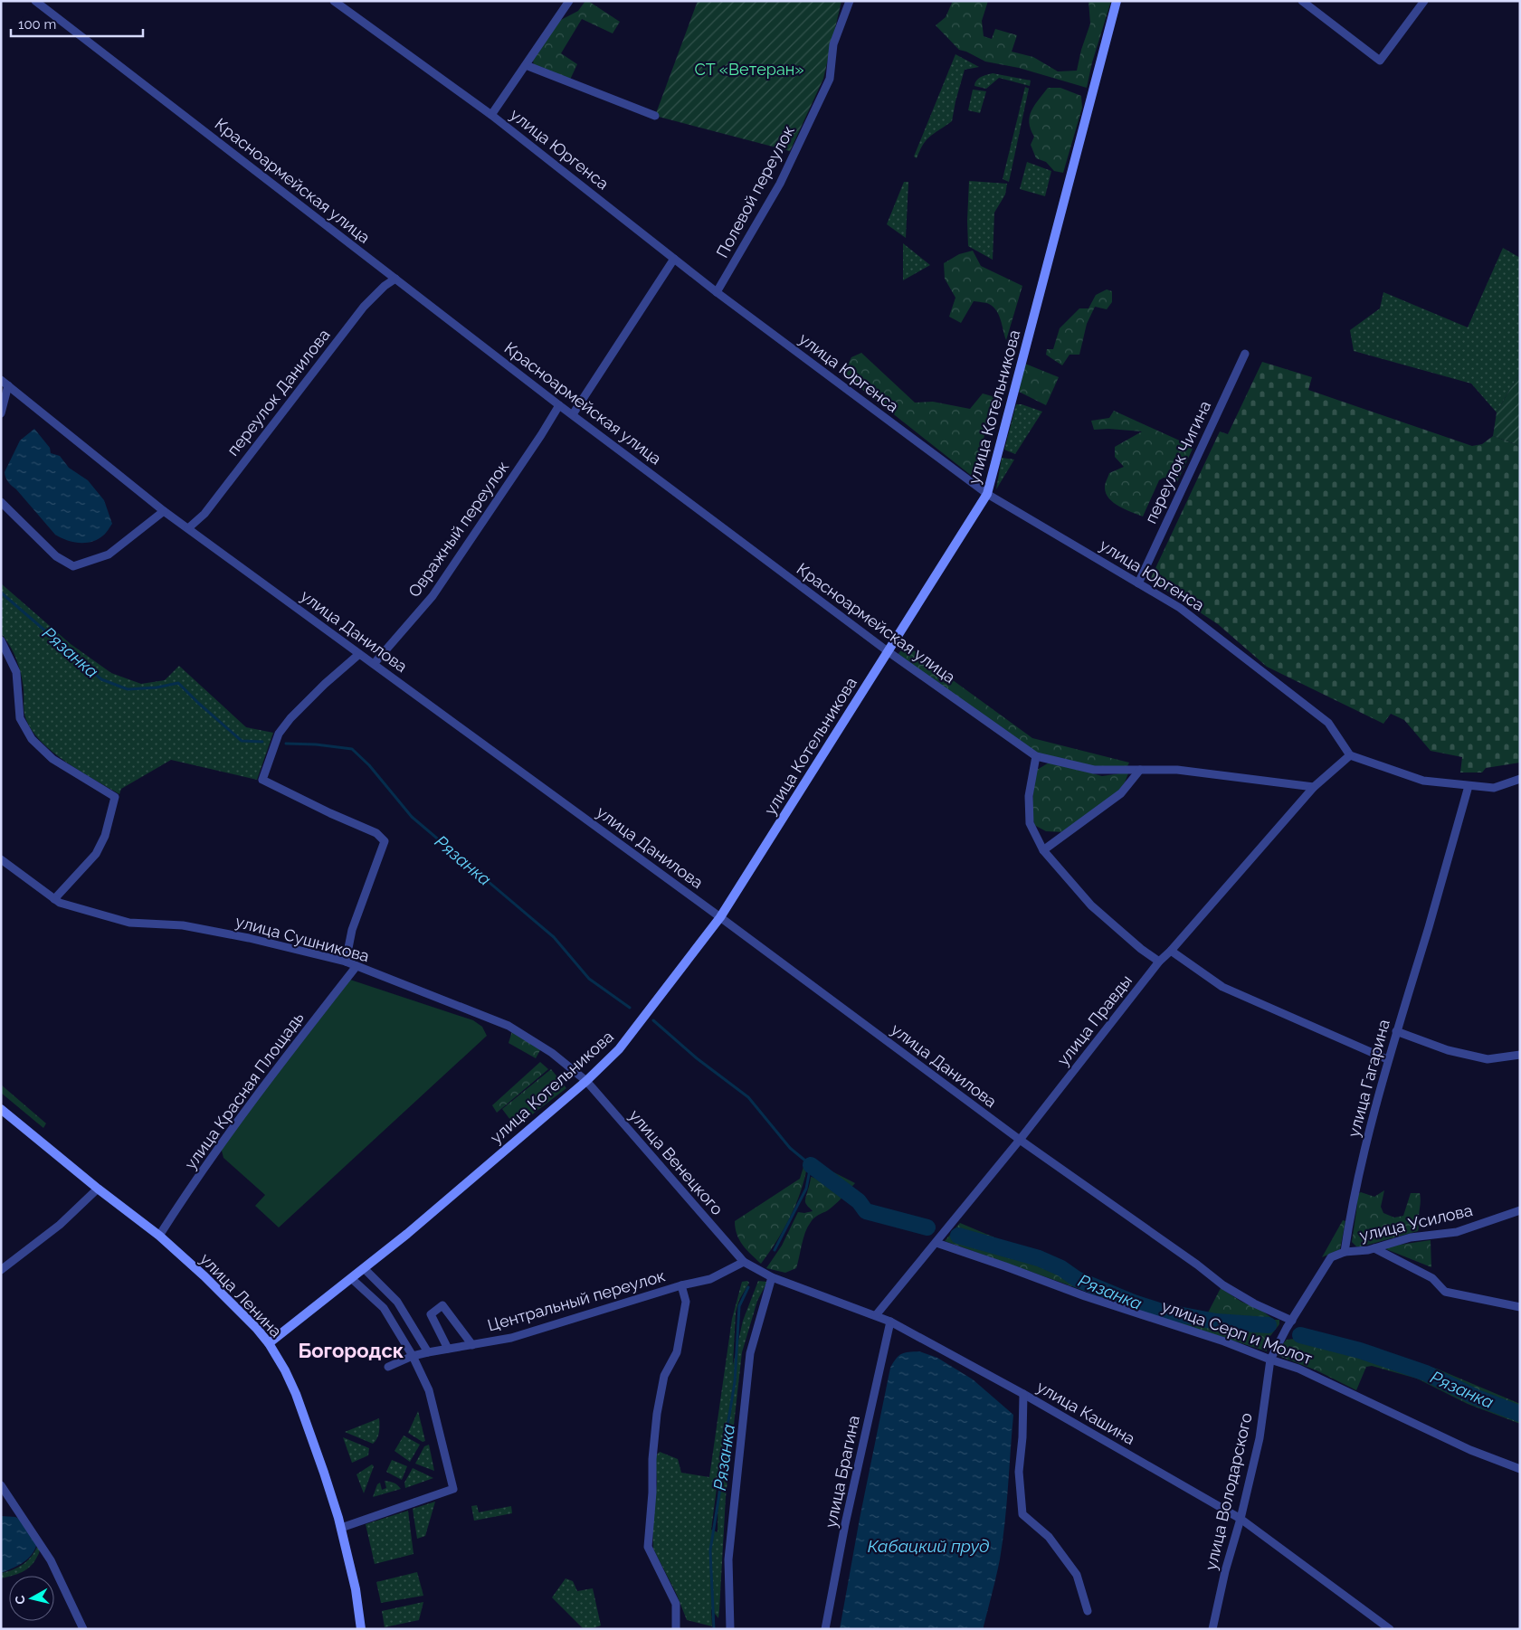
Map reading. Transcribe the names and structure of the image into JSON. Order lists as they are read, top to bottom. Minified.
{"streets":{"street":["улица Юргенса","Красноармейская улица","Полевой переулок","переулок Данилова","улица Котельникова","переулок Чигина","Овражный переулок","улица Данилова","улица Сушникова","улица Правды","улица Гагарина","улица Красная Площадь","улица Венецкого","улица Усилова","улица Ленина","Центральный переулок","улица Серп и Молот","улица Кашина","улица Брагина","улица Володарского"]},"crossings":[["улица Юргенса","Полевой переулок"],["улица Юргенса","улица Котельникова"],["улица Юргенса","переулок Чигина"],["улица Юргенса","улица Правды"],["Красноармейская улица","переулок Данилова"],["Красноармейская улица","улица Котельникова"],["Красноармейская улица","Овражный переулок"],["Красноармейская улица","улица Правды"],["переулок Данилова","улица Данилова"],["улица Котельникова","улица Данилова"],["улица Котельникова","улица Сушникова"],["улица Котельникова","улица Венецкого"],["улица Котельникова","улица Ленина"],["Овражный переулок","улица Данилова"],["улица Данилова","улица Правды"],["улица Сушникова","улица Красная Площадь"],["улица Сушникова","улица Венецкого"],["улица Правды","улица Серп и Молот"],["улица Правды","улица Кашина"],["улица Гагарина","улица Усилова"],["улица Красная Площадь","улица Ленина"],["улица Венецкого","Центральный переулок"],["улица Венецкого","улица Кашина"],["Центральный переулок","улица Кашина"],["улица Серп и Молот","улица Володарского"],["улица Кашина","улица Брагина"],["улица Кашина","улица Володарского"]],"districts":["Богородск"],"water":["Рязанка","Кабацкий пруд"],"parks":["СТ «Ветеран»"],"scale_bar":"100 m","north":"left"}
